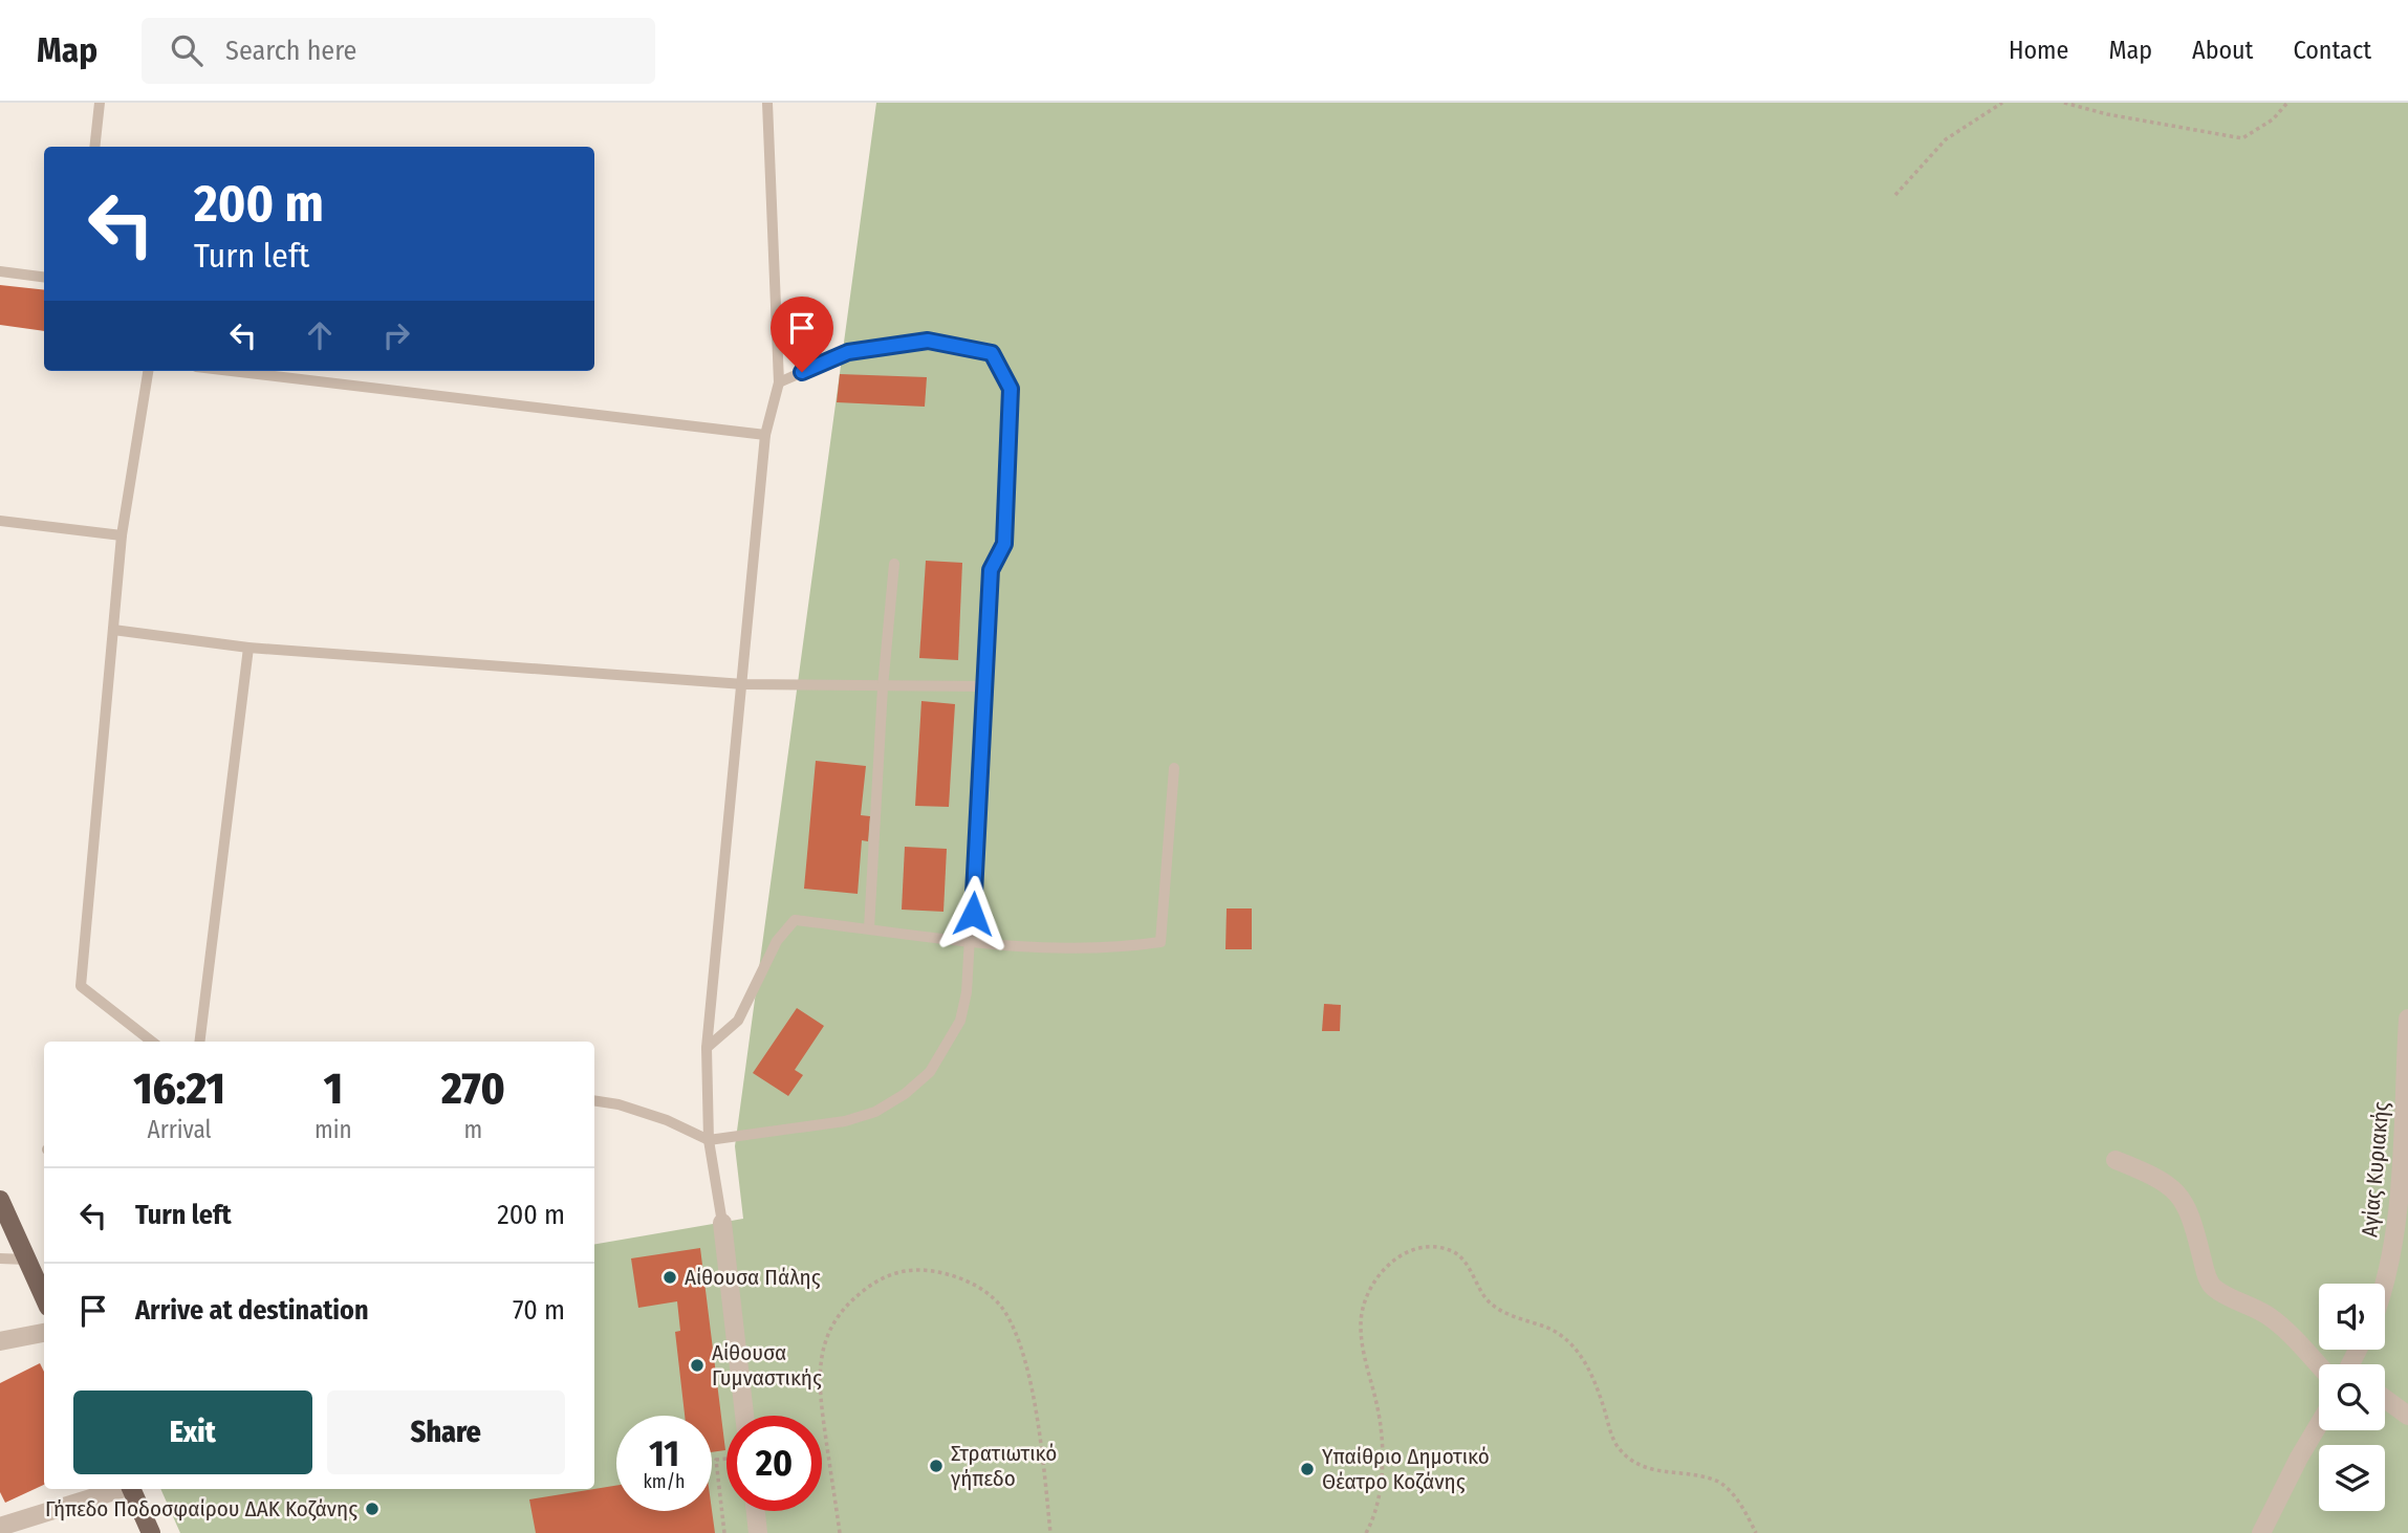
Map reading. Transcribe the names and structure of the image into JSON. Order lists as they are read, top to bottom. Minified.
{"streets":{"street":["Αγίας Κυριακής"]},"places":["Αίθουσα Πάλης","Αίθουσα Γυμναστικής","Στρατιωτικό γήπεδο","Υπαίθριο Δημοτικό Θέατρο Κοζάνης","Γήπεδο Ποδοσφαίρου ΔΑΚ Κοζάνης"],"page":{"header":"Map","search":"Search here","nav":["Home","Map","About","Contact"],"turn":["200 m","Turn left"],"eta":["16:21","Arrival","1","min","270","m"],"list":[{"name":"Turn left","value":"200 m"},{"name":"Arrive at destination","value":"70 m"}],"buttons":["Exit","Share"],"speed":"11 km/h","limit":"20"}}
